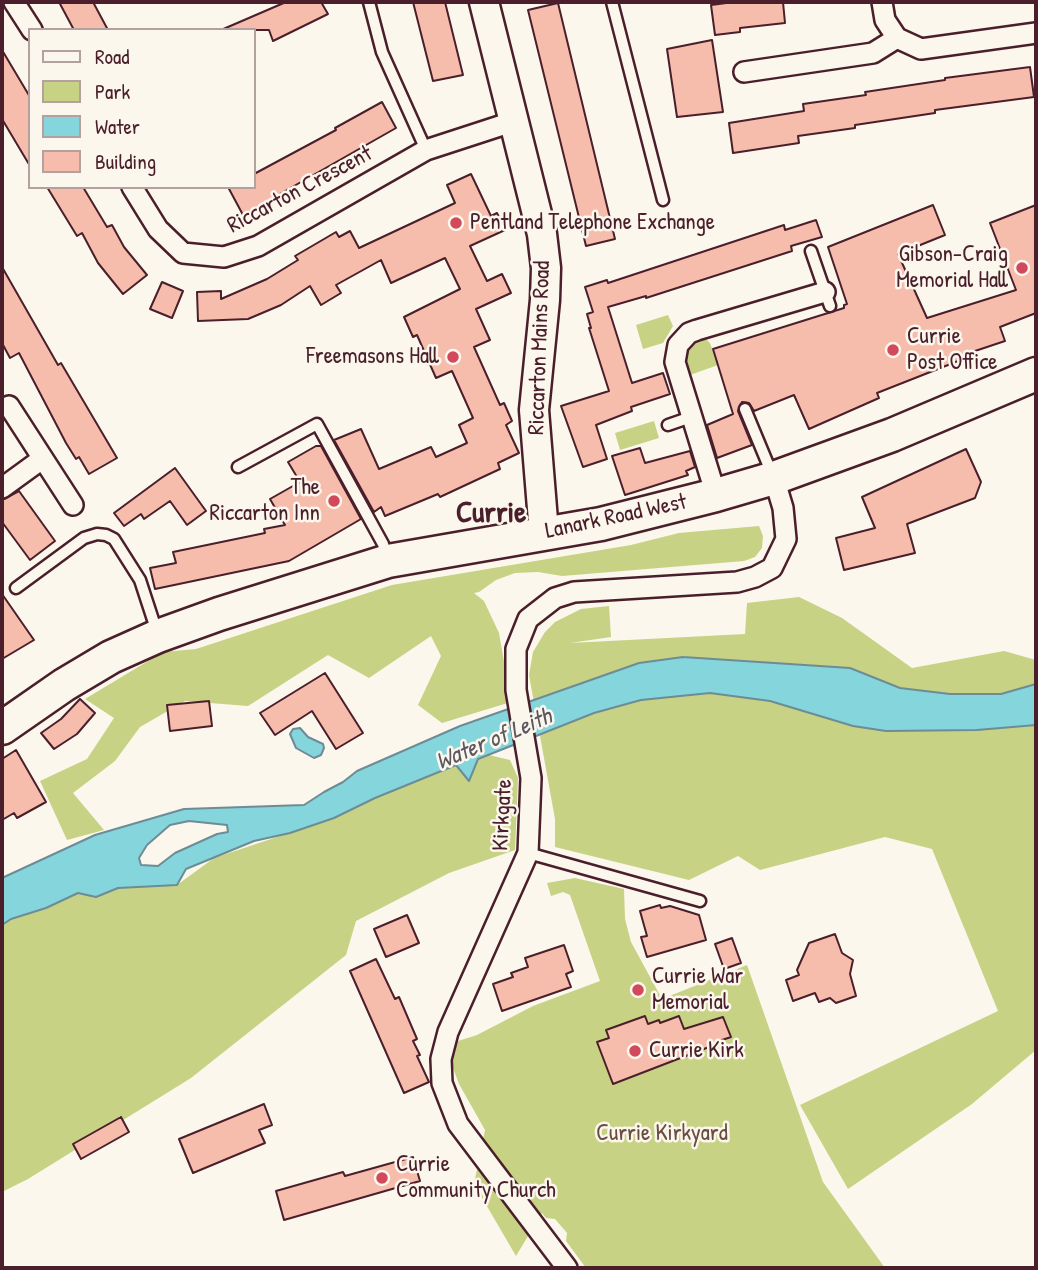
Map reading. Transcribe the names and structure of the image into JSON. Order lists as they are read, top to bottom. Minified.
{"streets":{"main road":["Lanark Road West"],"street":["Riccarton Crescent","Riccarton Mains Road","Kirkgate"]},"crossings":[["Riccarton Crescent","Riccarton Mains Road"],["Riccarton Mains Road","Lanark Road West"],["Lanark Road West","Kirkgate"]],"districts":["Currie"],"water":["Water of Leith"],"parks":["Currie Kirkyard"],"places":["Pentland Telephone Exchange","Gibson-Craig Memorial Hall","Currie Post Office","Freemasons Hall","The Riccarton Inn","Currie War Memorial","Currie Kirk","Currie Community Church"],"legend":["Road","Park","Water","Building"]}
